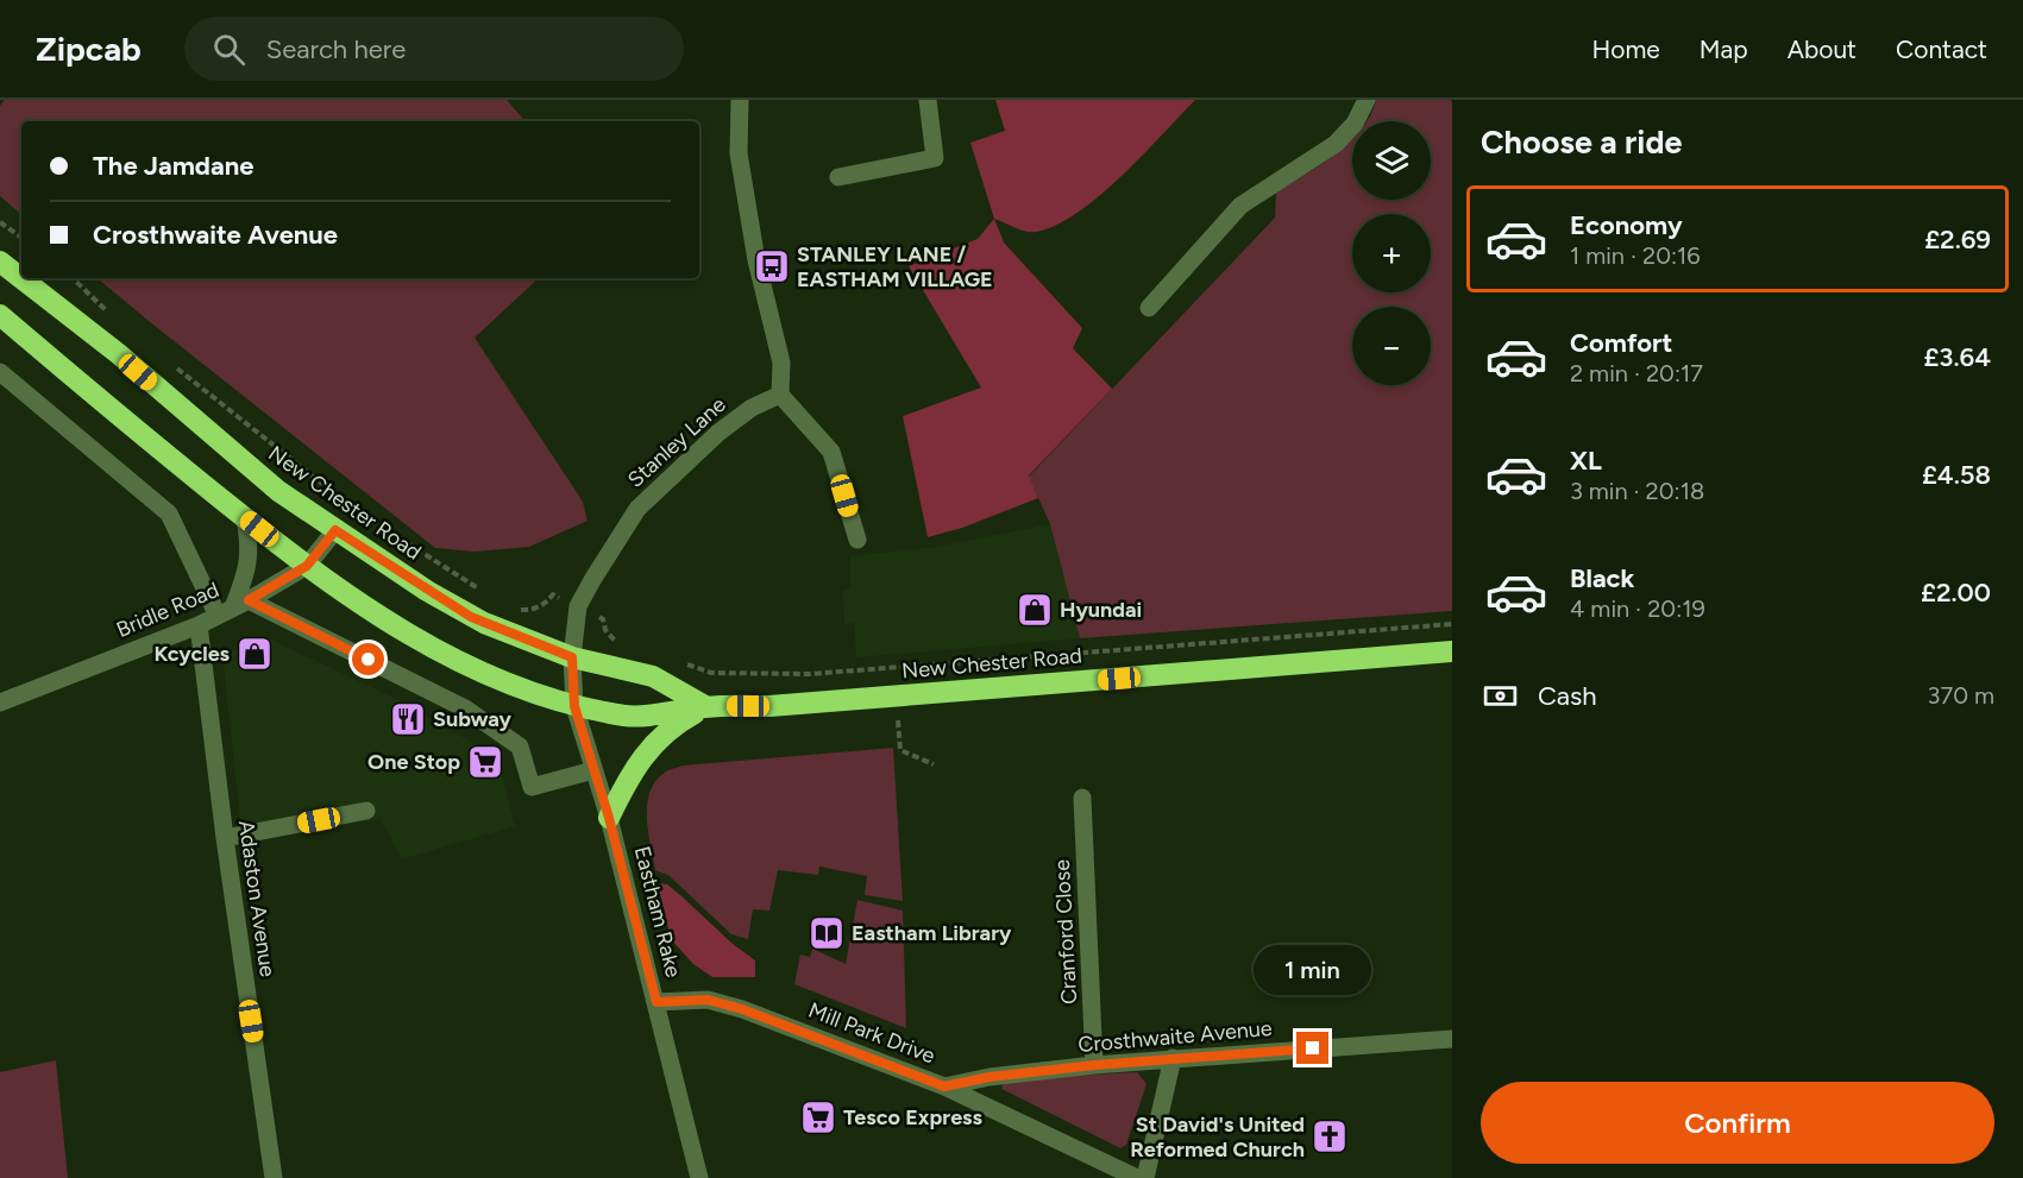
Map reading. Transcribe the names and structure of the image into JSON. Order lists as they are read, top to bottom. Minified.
{"streets":{"highway":["New Chester Road"],"street":["Stanley Lane","Bridle Road","Adaston Avenue","Eastham Rake","Cranford Close","Mill Park Drive","Crosthwaite Avenue"]},"crossings":[["Stanley Lane","New Chester Road"],["Stanley Lane","Eastham Rake"],["New Chester Road","Bridle Road"],["New Chester Road","Eastham Rake"],["Bridle Road","Adaston Avenue"],["Eastham Rake","Mill Park Drive"],["Cranford Close","Crosthwaite Avenue"],["Mill Park Drive","Crosthwaite Avenue"]],"places":{"bus stop":["STANLEY LANE / EASTHAM VILLAGE"],"shop":["Hyundai","Kcycles"],"restaurant":["Subway"],"supermarket":["One Stop","Tesco Express"],"library":["Eastham Library"],"church":["St David's United Reformed Church"]},"page":{"header":"Zipcab","search":"Search here","nav":["Home","Map","About","Contact"],"heading":"Choose a ride","map_buttons":["+","−"],"banner":["The Jamdane","Crosthwaite Avenue"],"list":[{"name":"Economy","note":"1 min · 20:16","value":"£2.69"},{"name":"Comfort","note":"2 min · 20:17","value":"£3.64"},{"name":"XL","note":"3 min · 20:18","value":"£4.58"},{"name":"Black","note":"4 min · 20:19","value":"£2.00"}],"pay":["Cash","370 m"],"bubble":"1 min","buttons":"Confirm"}}
